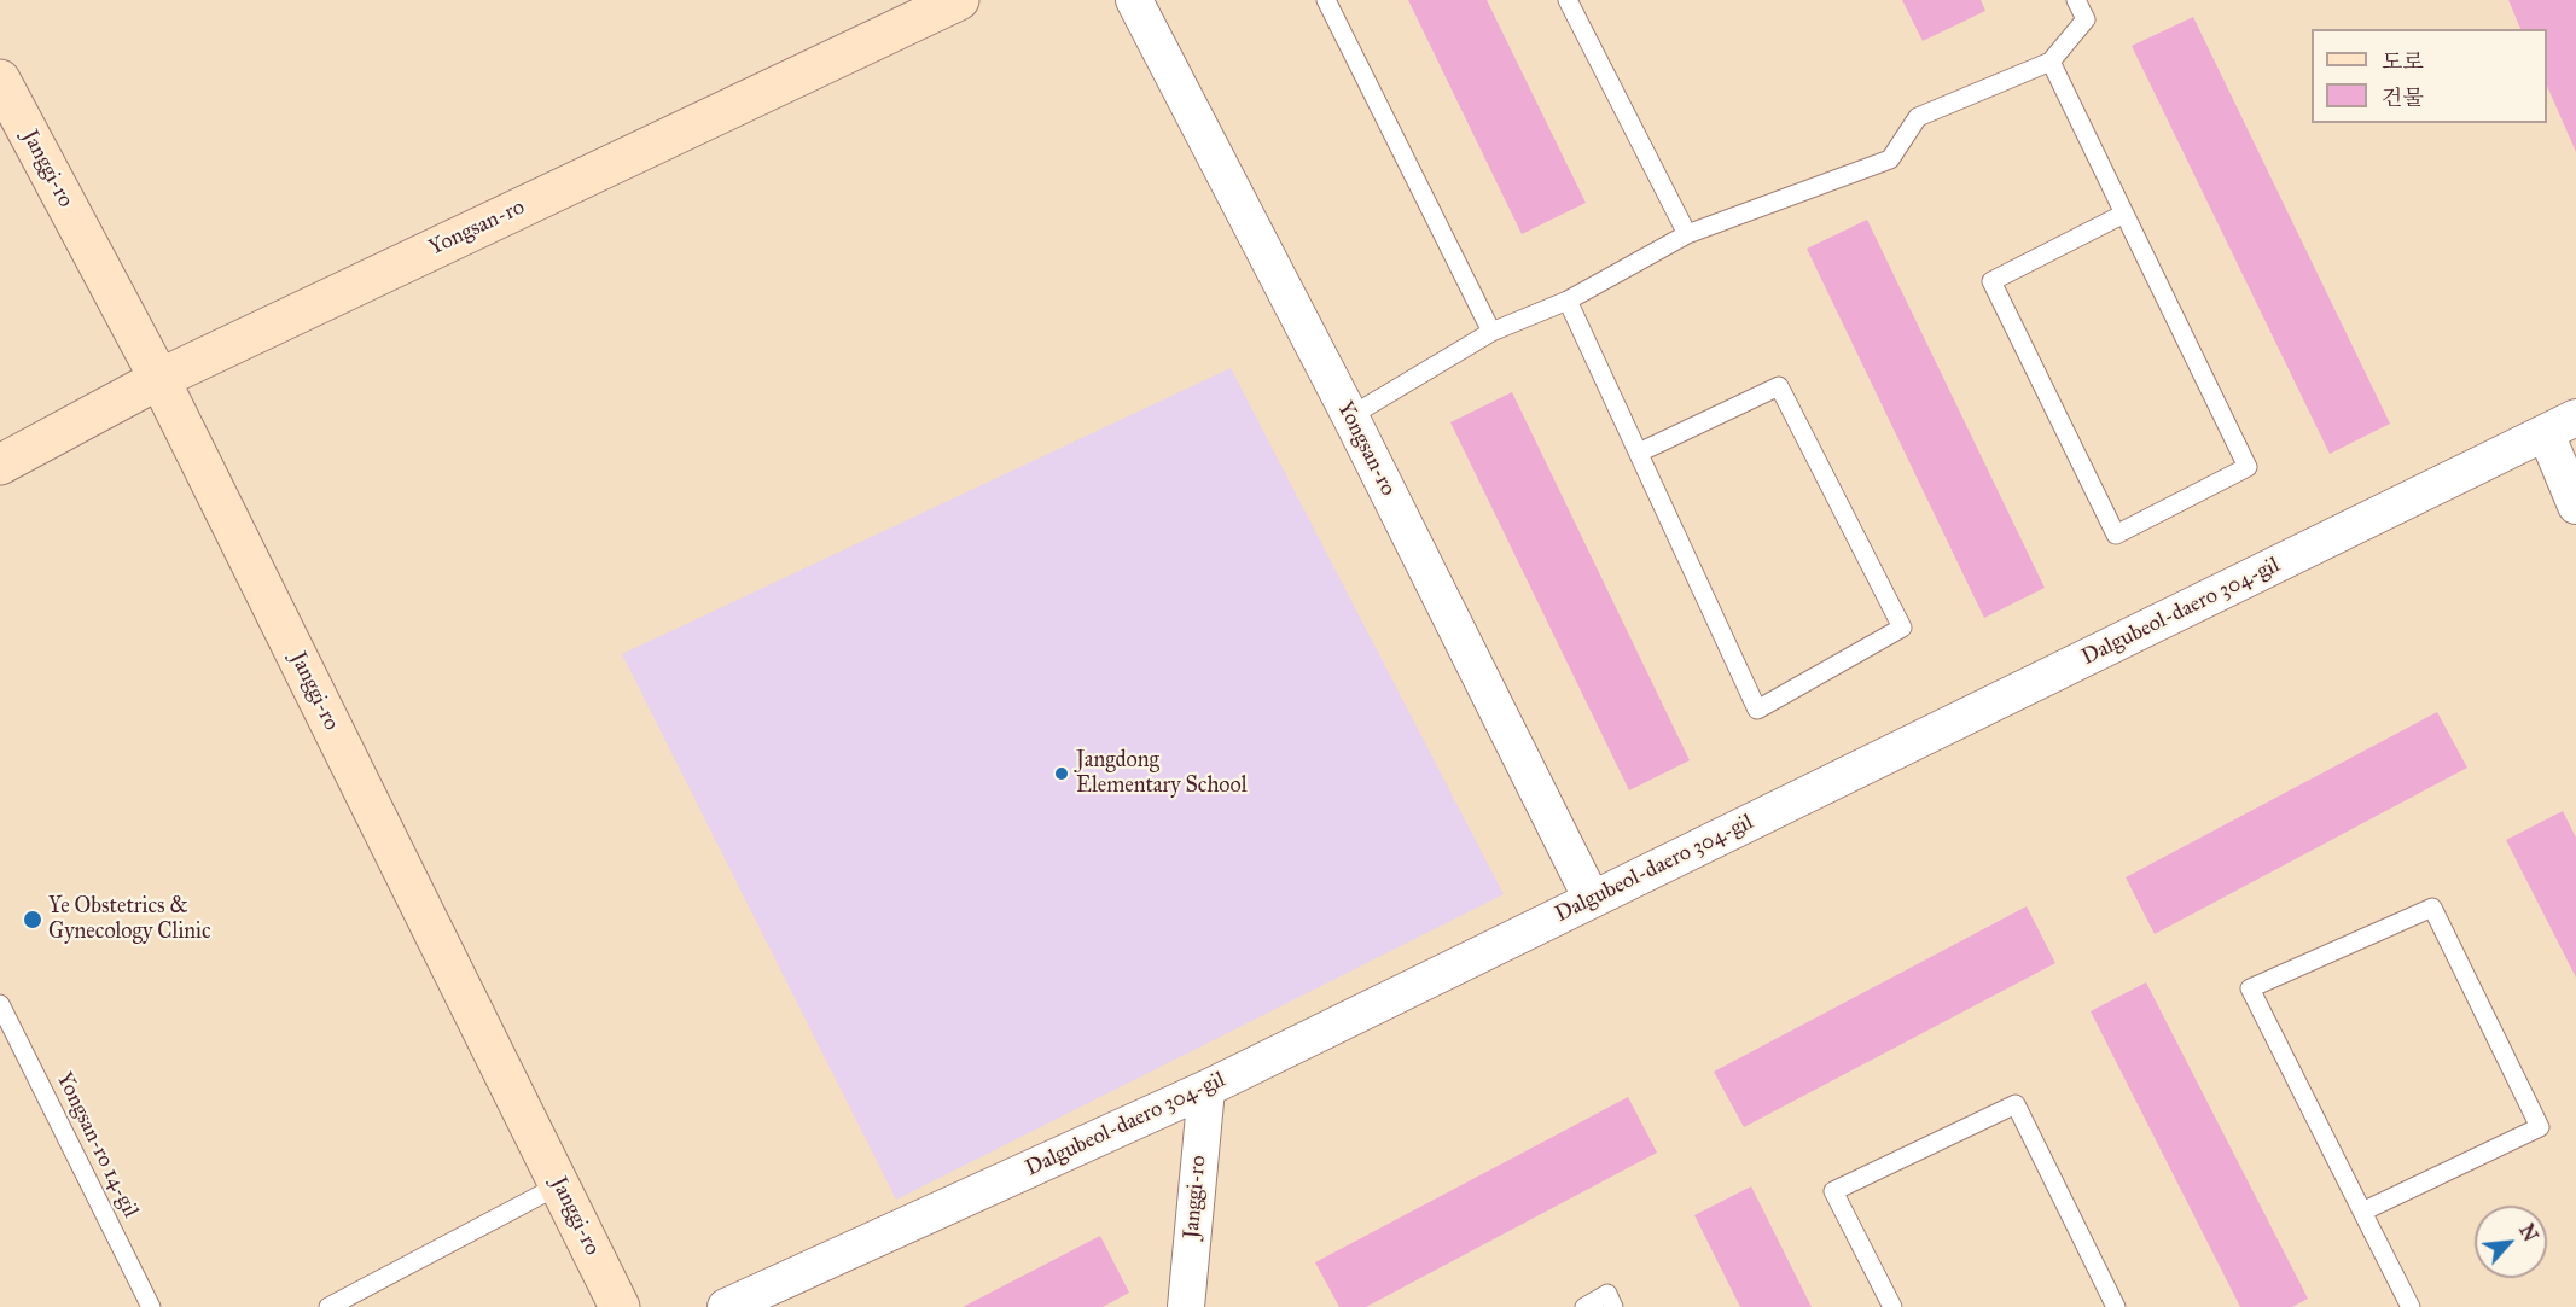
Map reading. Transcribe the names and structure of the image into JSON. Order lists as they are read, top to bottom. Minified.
{"streets":{"main road":["Janggi-ro","Yongsan-ro"],"street":["Dalgubeol-daero 304-gil"],"lane":["Yongsan-ro 14-gil"]},"crossings":[["Janggi-ro","Yongsan-ro"],["Janggi-ro","Dalgubeol-daero 304-gil"],["Yongsan-ro","Dalgubeol-daero 304-gil"]],"places":["Jangdong Elementary School","Ye Obstetrics & Gynecology Clinic"],"legend":["도로","건물"],"north":"top right"}
